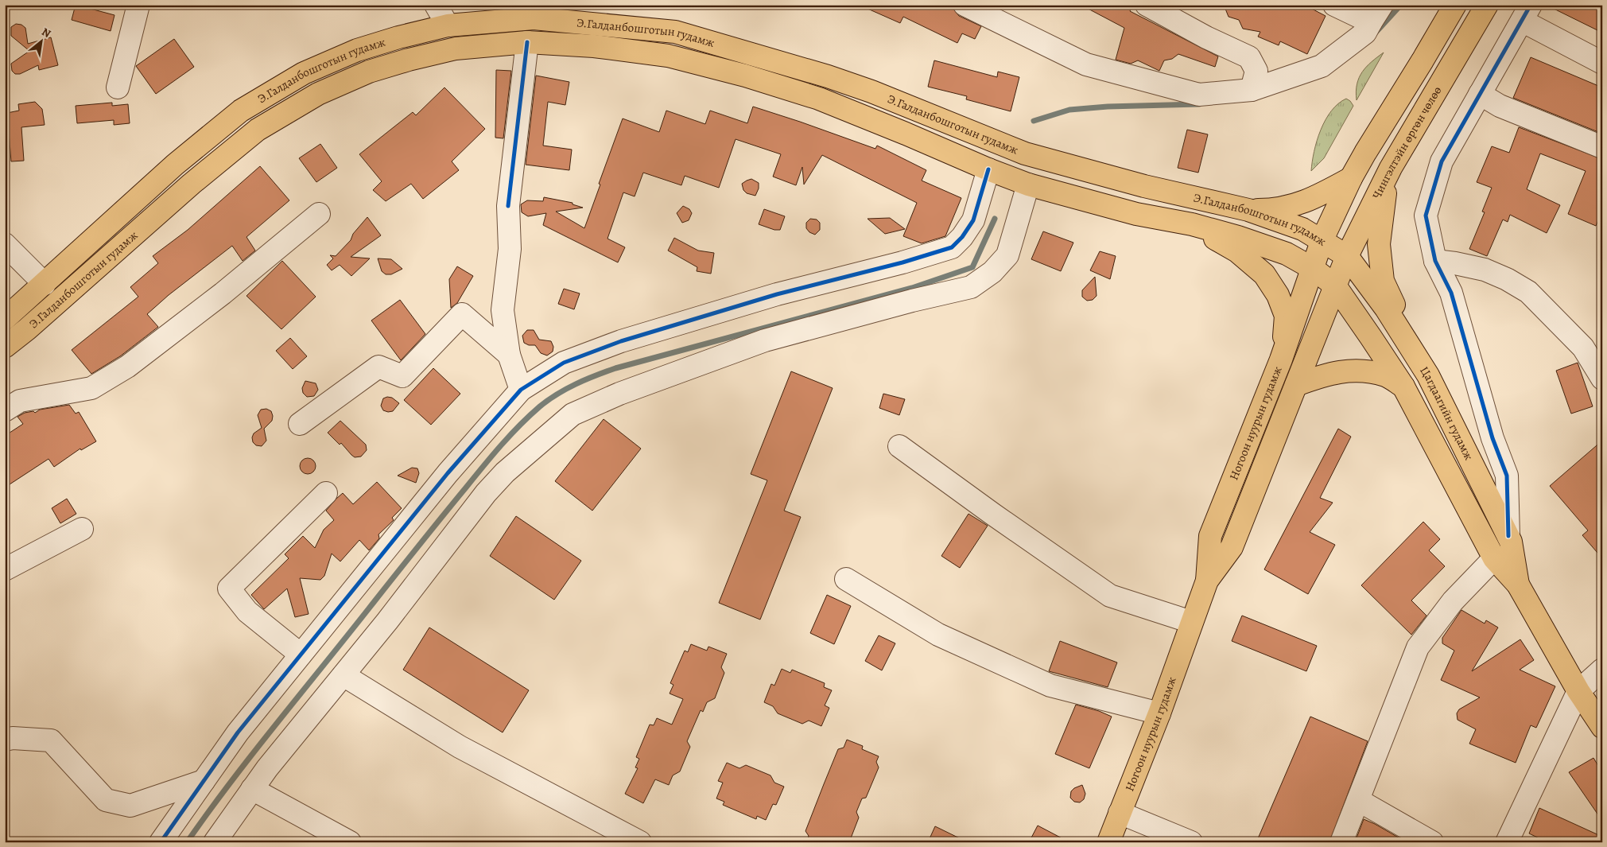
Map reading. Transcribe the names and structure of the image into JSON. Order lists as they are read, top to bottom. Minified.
{"streets":{"main road":["Э.Галданбошготын гудамж","Чингэлтэйн өргөн чөлөө","Цагдаагийн гудамж","Ногоон нуурын гудамж"]},"crossings":[["Э.Галданбошготын гудамж","Чингэлтэйн өргөн чөлөө"],["Э.Галданбошготын гудамж","Цагдаагийн гудамж"],["Э.Галданбошготын гудамж","Ногоон нуурын гудамж"],["Чингэлтэйн өргөн чөлөө","Цагдаагийн гудамж"],["Чингэлтэйн өргөн чөлөө","Ногоон нуурын гудамж"],["Цагдаагийн гудамж","Ногоон нуурын гудамж"]],"north":"top right"}
